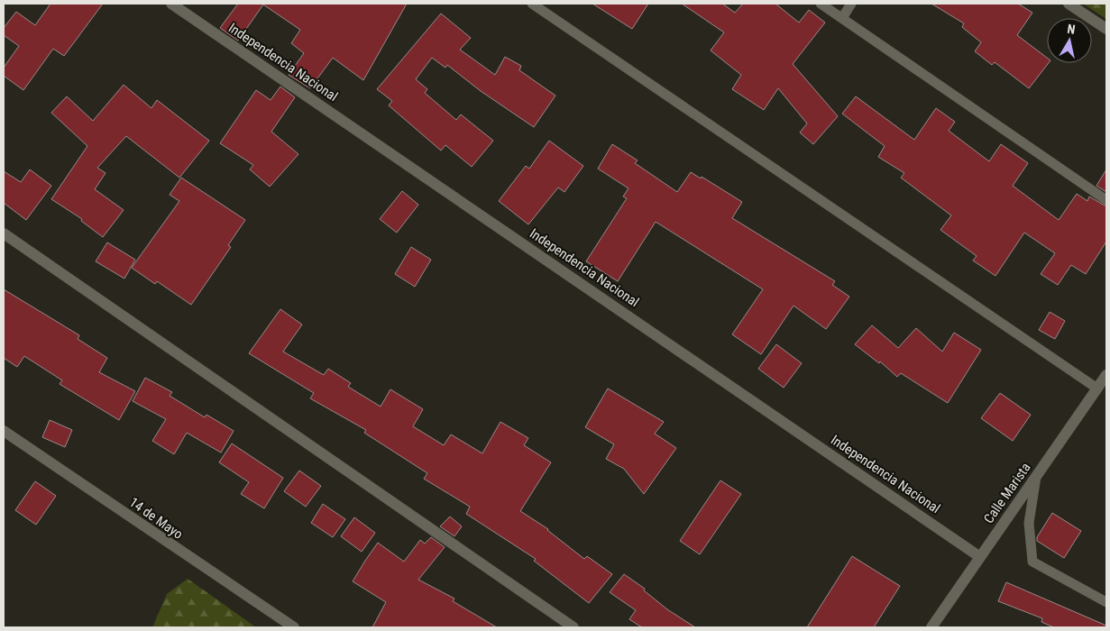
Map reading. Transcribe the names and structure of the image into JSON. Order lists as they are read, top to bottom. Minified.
{"streets":{"street":["Independencia Nacional","Calle Marista","14 de Mayo"]},"crossings":[["Independencia Nacional","Calle Marista"]],"north":"top"}
